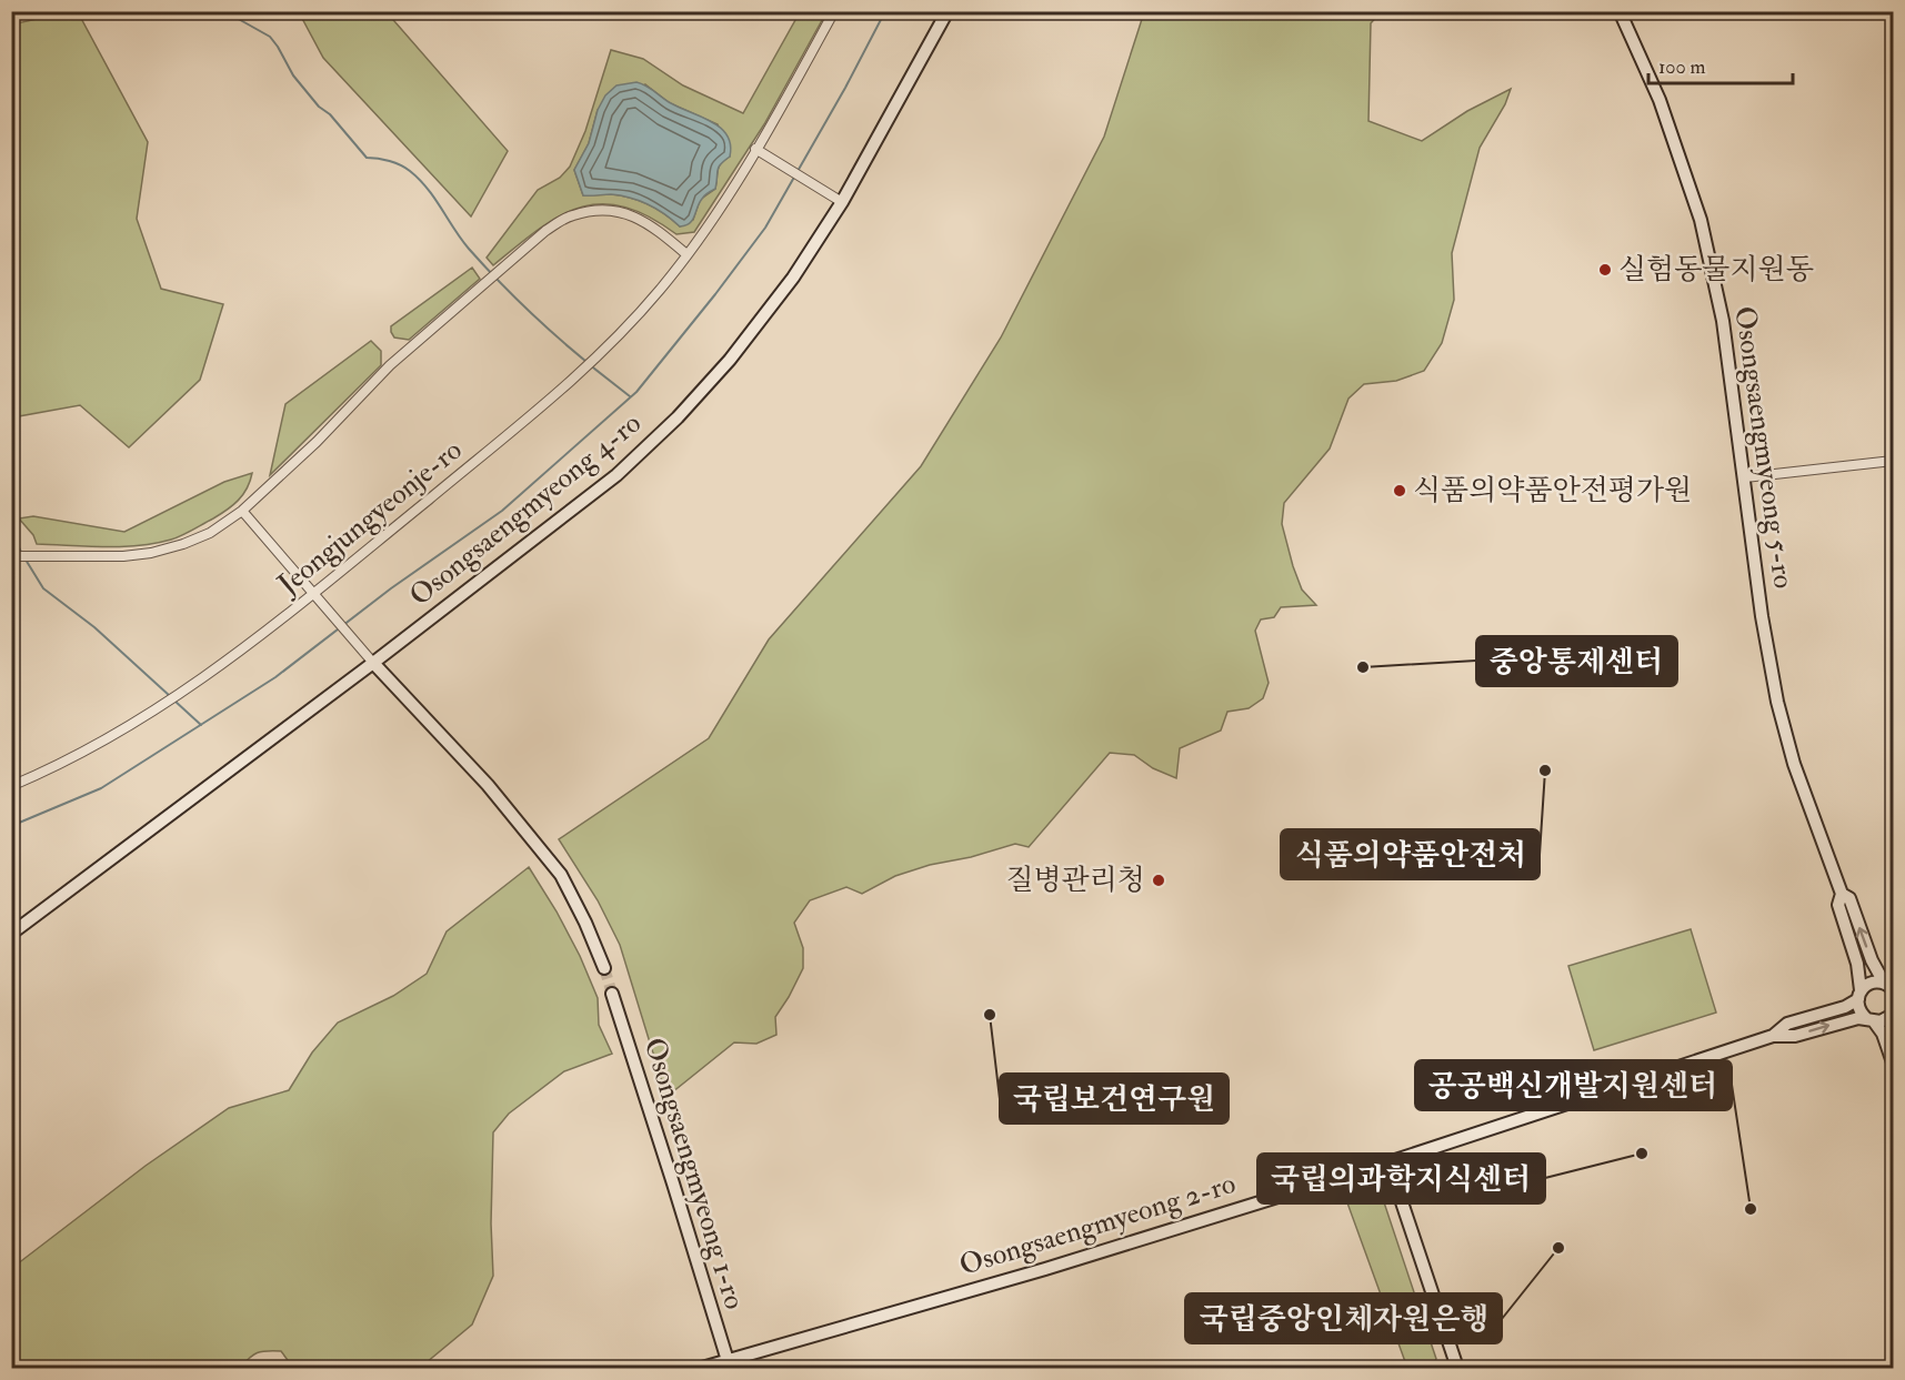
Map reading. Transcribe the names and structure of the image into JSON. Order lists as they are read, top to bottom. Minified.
{"streets":{"street":["Osongsaengmyeong 5-ro","Osongsaengmyeong 4-ro","Jeongjungyeonje-ro","Osongsaengmyeong 1-ro","Osongsaengmyeong 2-ro"]},"crossings":[["Osongsaengmyeong 5-ro","Osongsaengmyeong 2-ro"],["Osongsaengmyeong 1-ro","Osongsaengmyeong 2-ro"]],"places":["실험동물지원동","식품의약품안전평가원","중앙통제센터","식품의약품안전처","질병관리청","국립보건연구원","국립의과학지식센터","공공백신개발지원센터","국립중앙인체자원은행"],"scale_bar":"100 m"}
